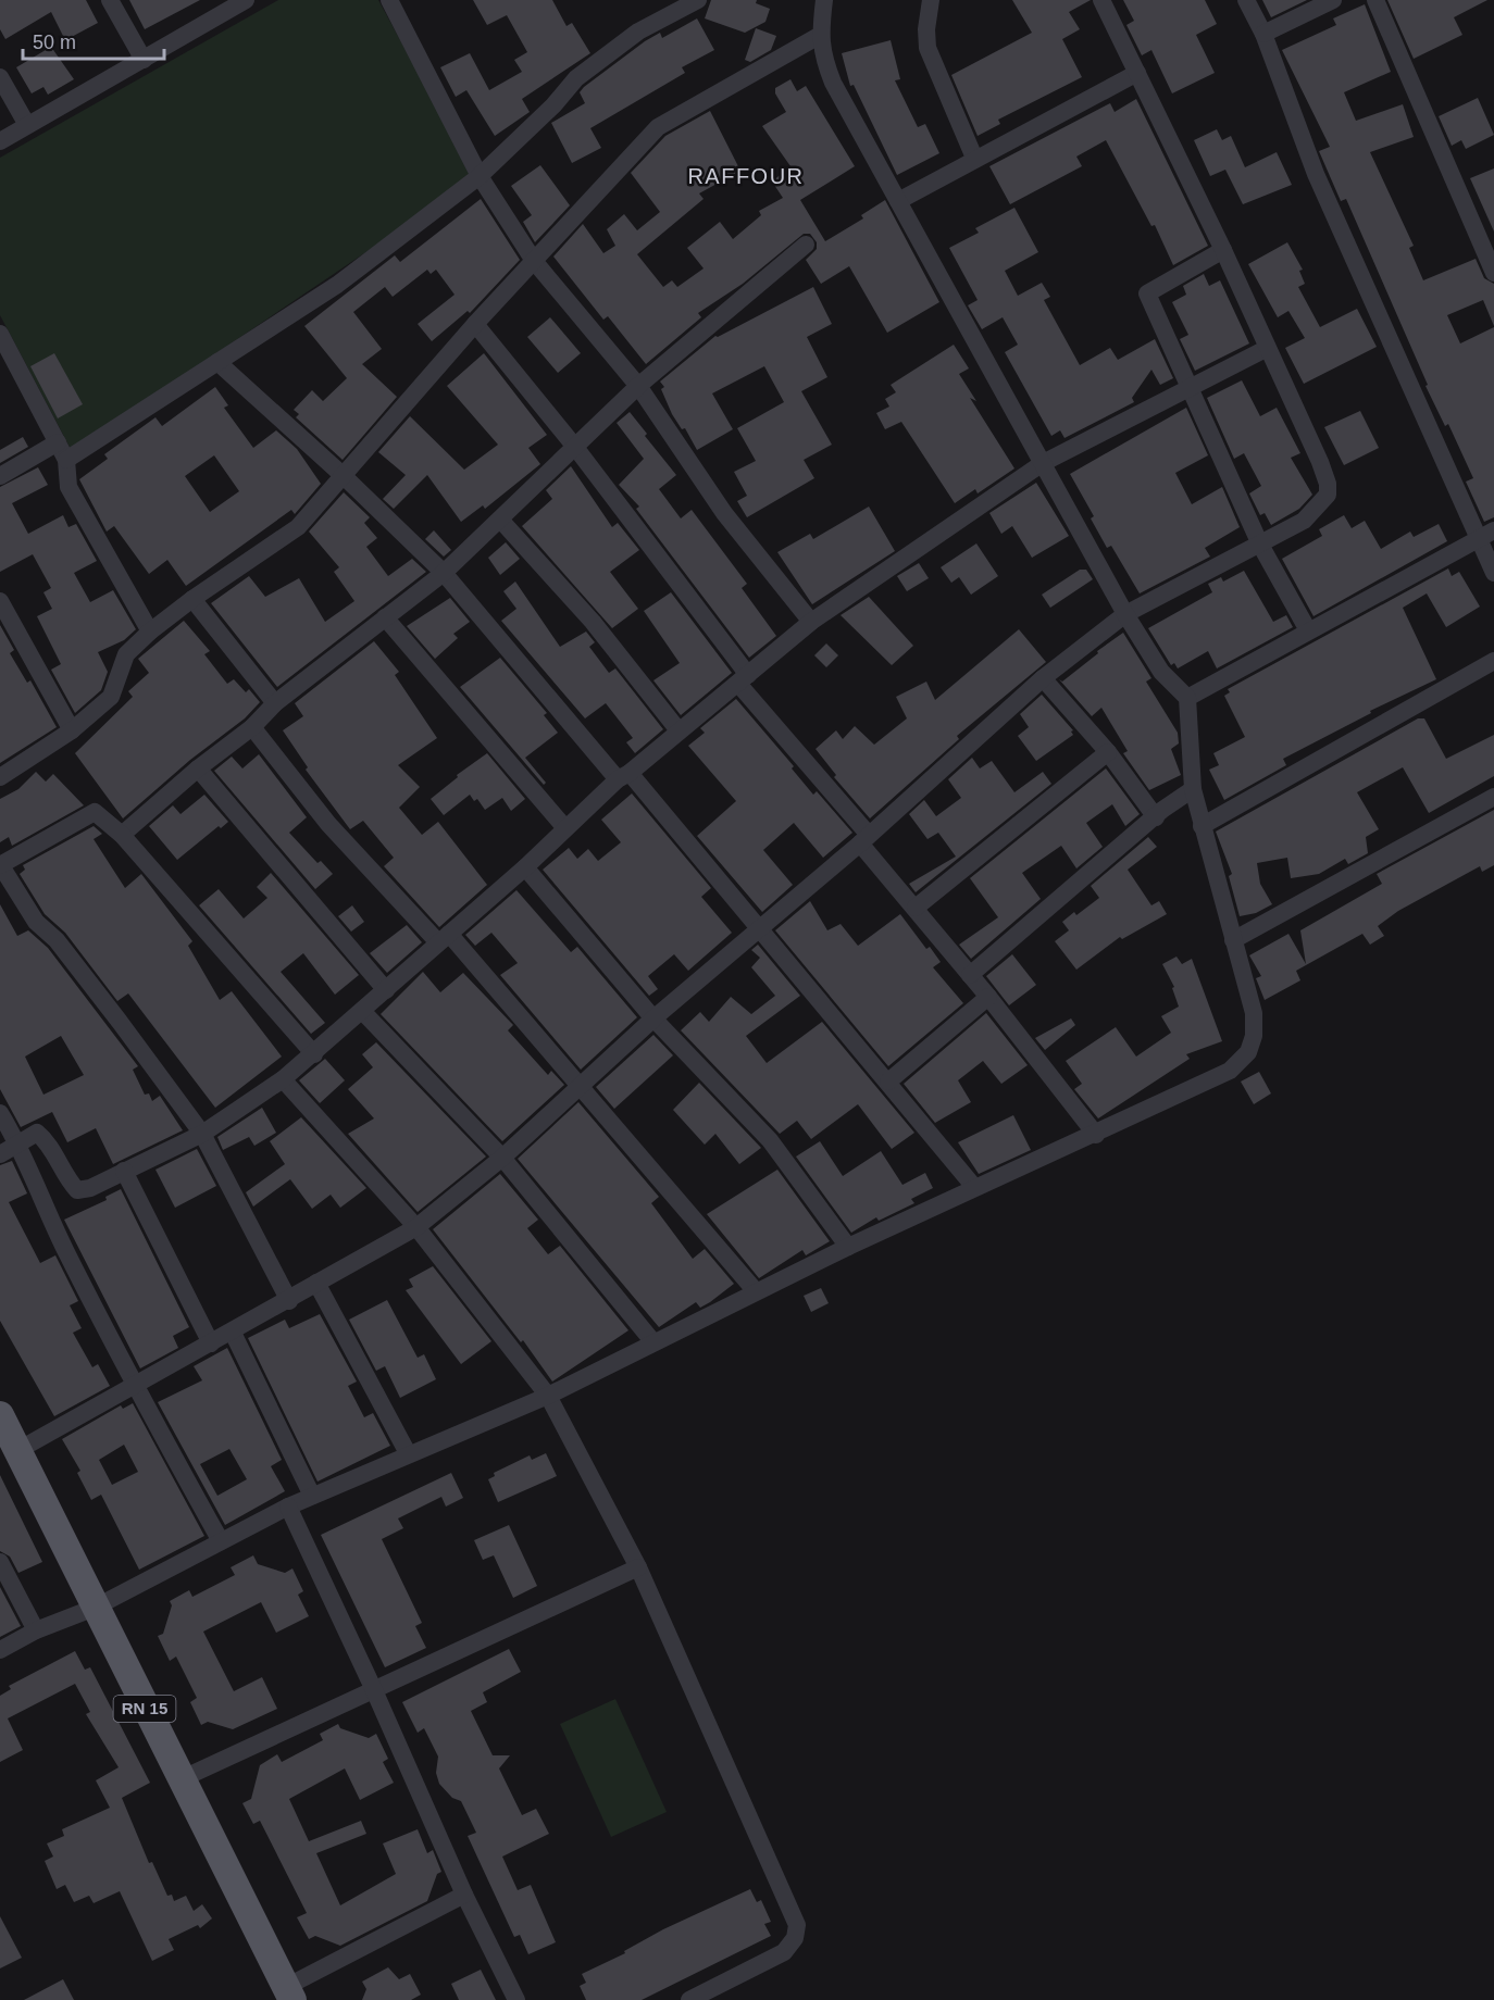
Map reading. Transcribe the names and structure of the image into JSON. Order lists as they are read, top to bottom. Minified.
{"streets":{"main road":["RN 15"]},"districts":["RAFFOUR"],"scale_bar":"50 m"}
